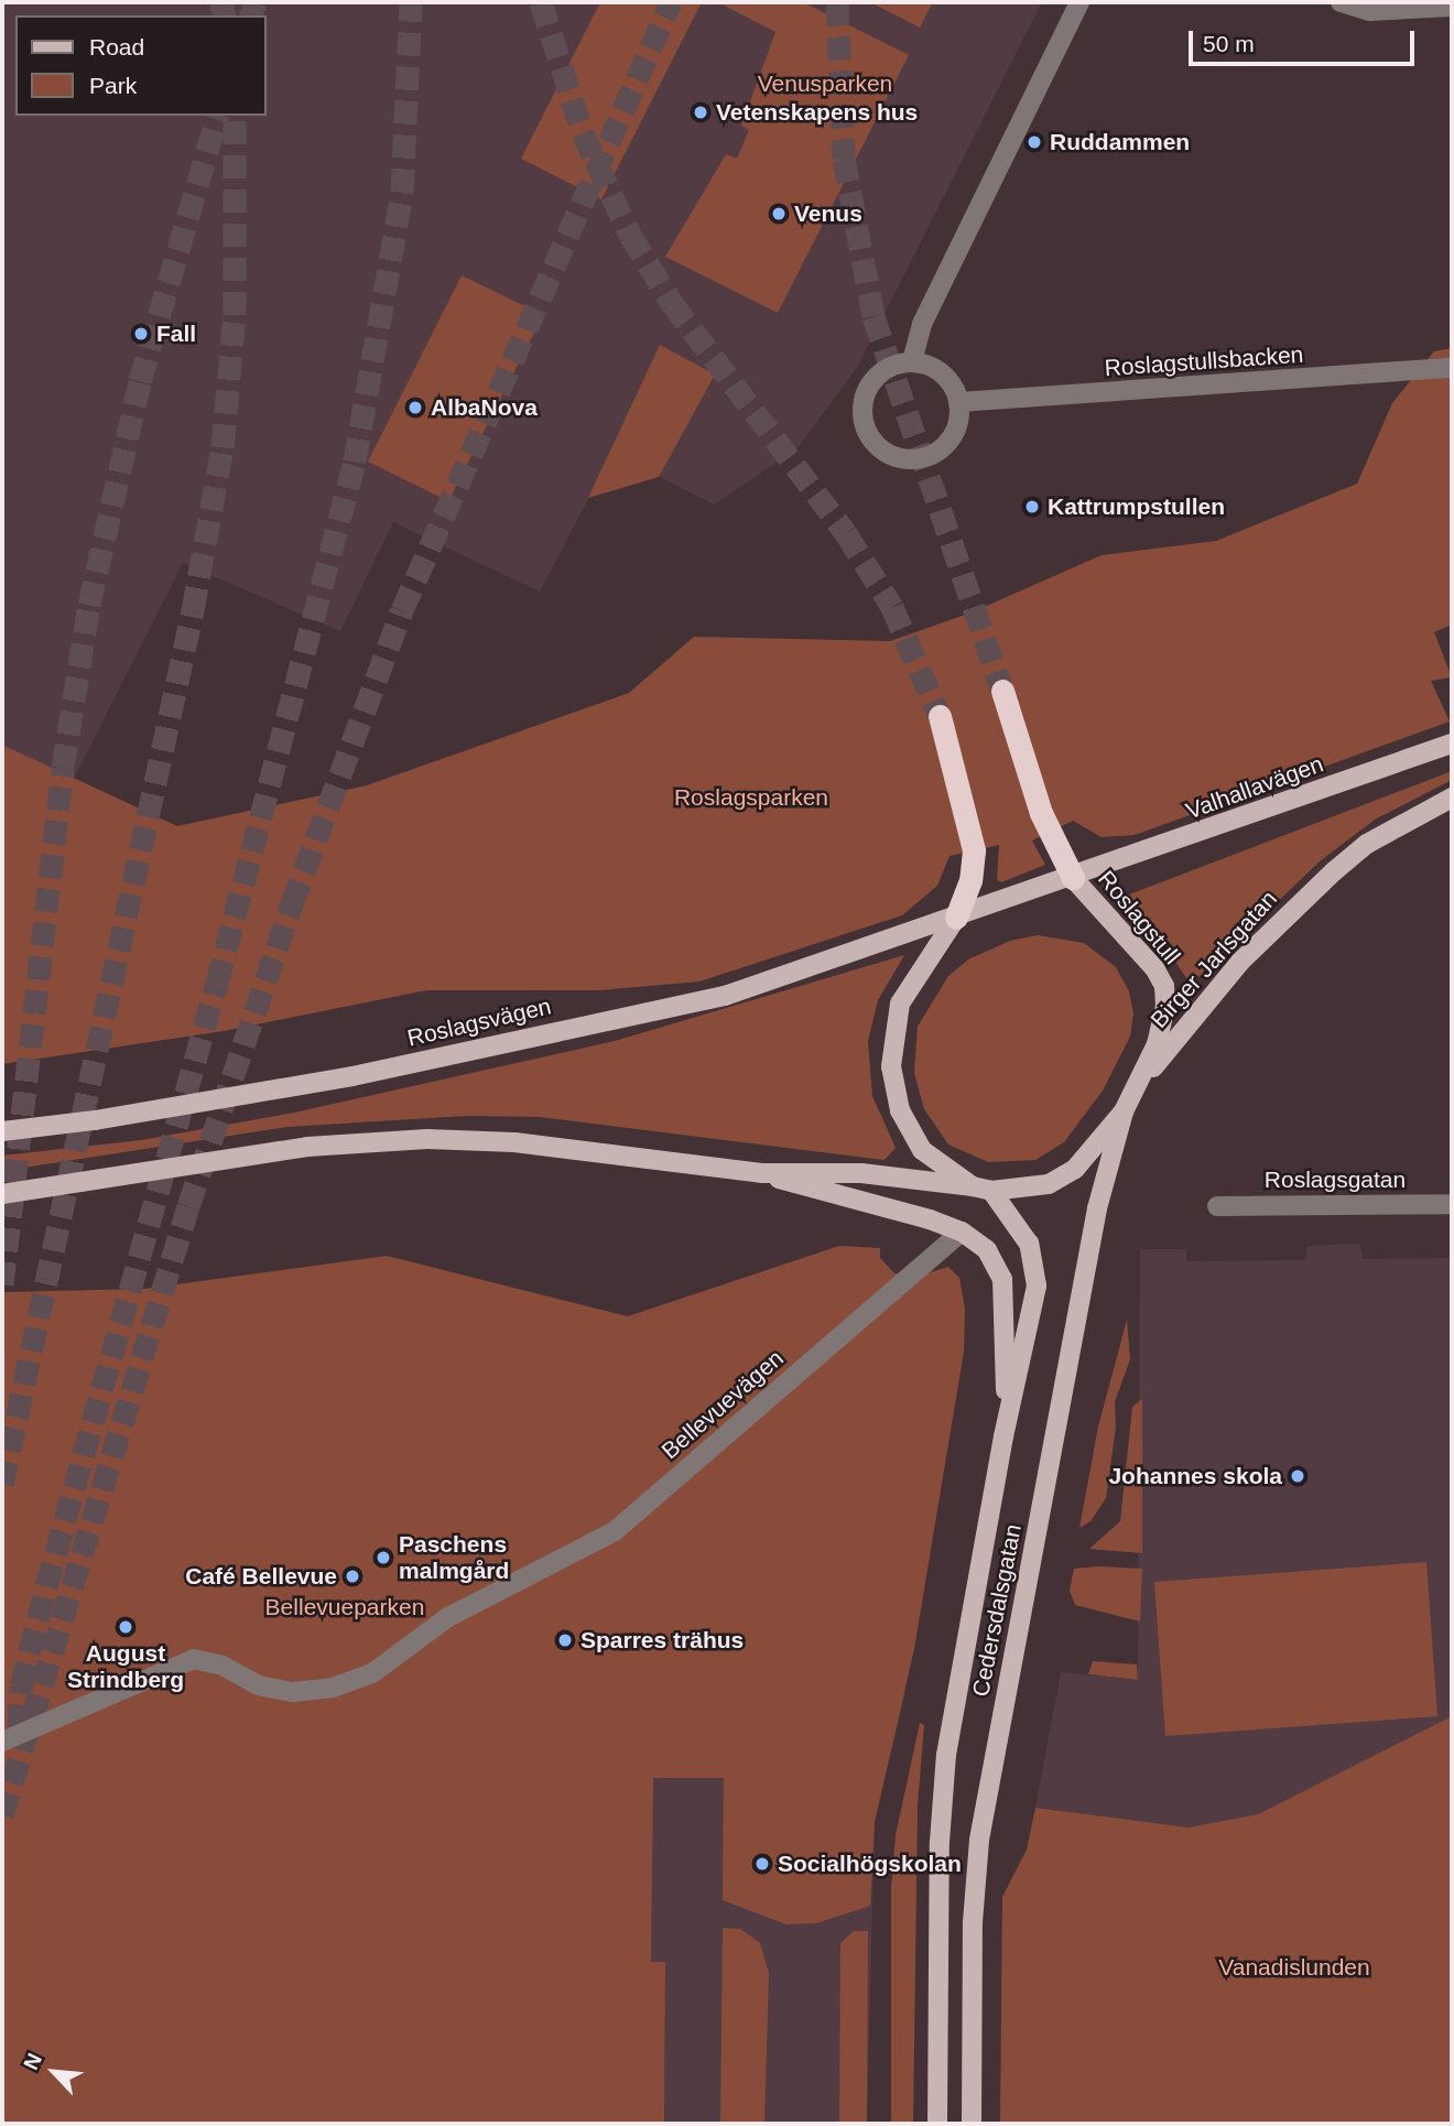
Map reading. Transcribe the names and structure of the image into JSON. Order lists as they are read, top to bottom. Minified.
{"streets":{"main road":["Valhallavägen","Roslagstull","Birger Jarlsgatan","Roslagsvägen","Cedersdalsgatan"],"street":["Roslagstullsbacken","Roslagsgatan","Bellevuevägen"]},"crossings":[["Valhallavägen","Roslagstull"],["Roslagstull","Birger Jarlsgatan"],["Roslagstull","Roslagsvägen"],["Roslagstull","Cedersdalsgatan"],["Bellevuevägen","Cedersdalsgatan"]],"parks":["Venusparken","Roslagsparken","Bellevueparken","Vanadislunden"],"places":["Vetenskapens hus","Ruddammen","Venus","Fall","AlbaNova","Kattrumpstullen","Johannes skola","Paschens malmgård","Café Bellevue","August Strindberg","Sparres trähus","Socialhögskolan"],"legend":["Road","Park"],"scale_bar":"50 m","north":"top left"}
